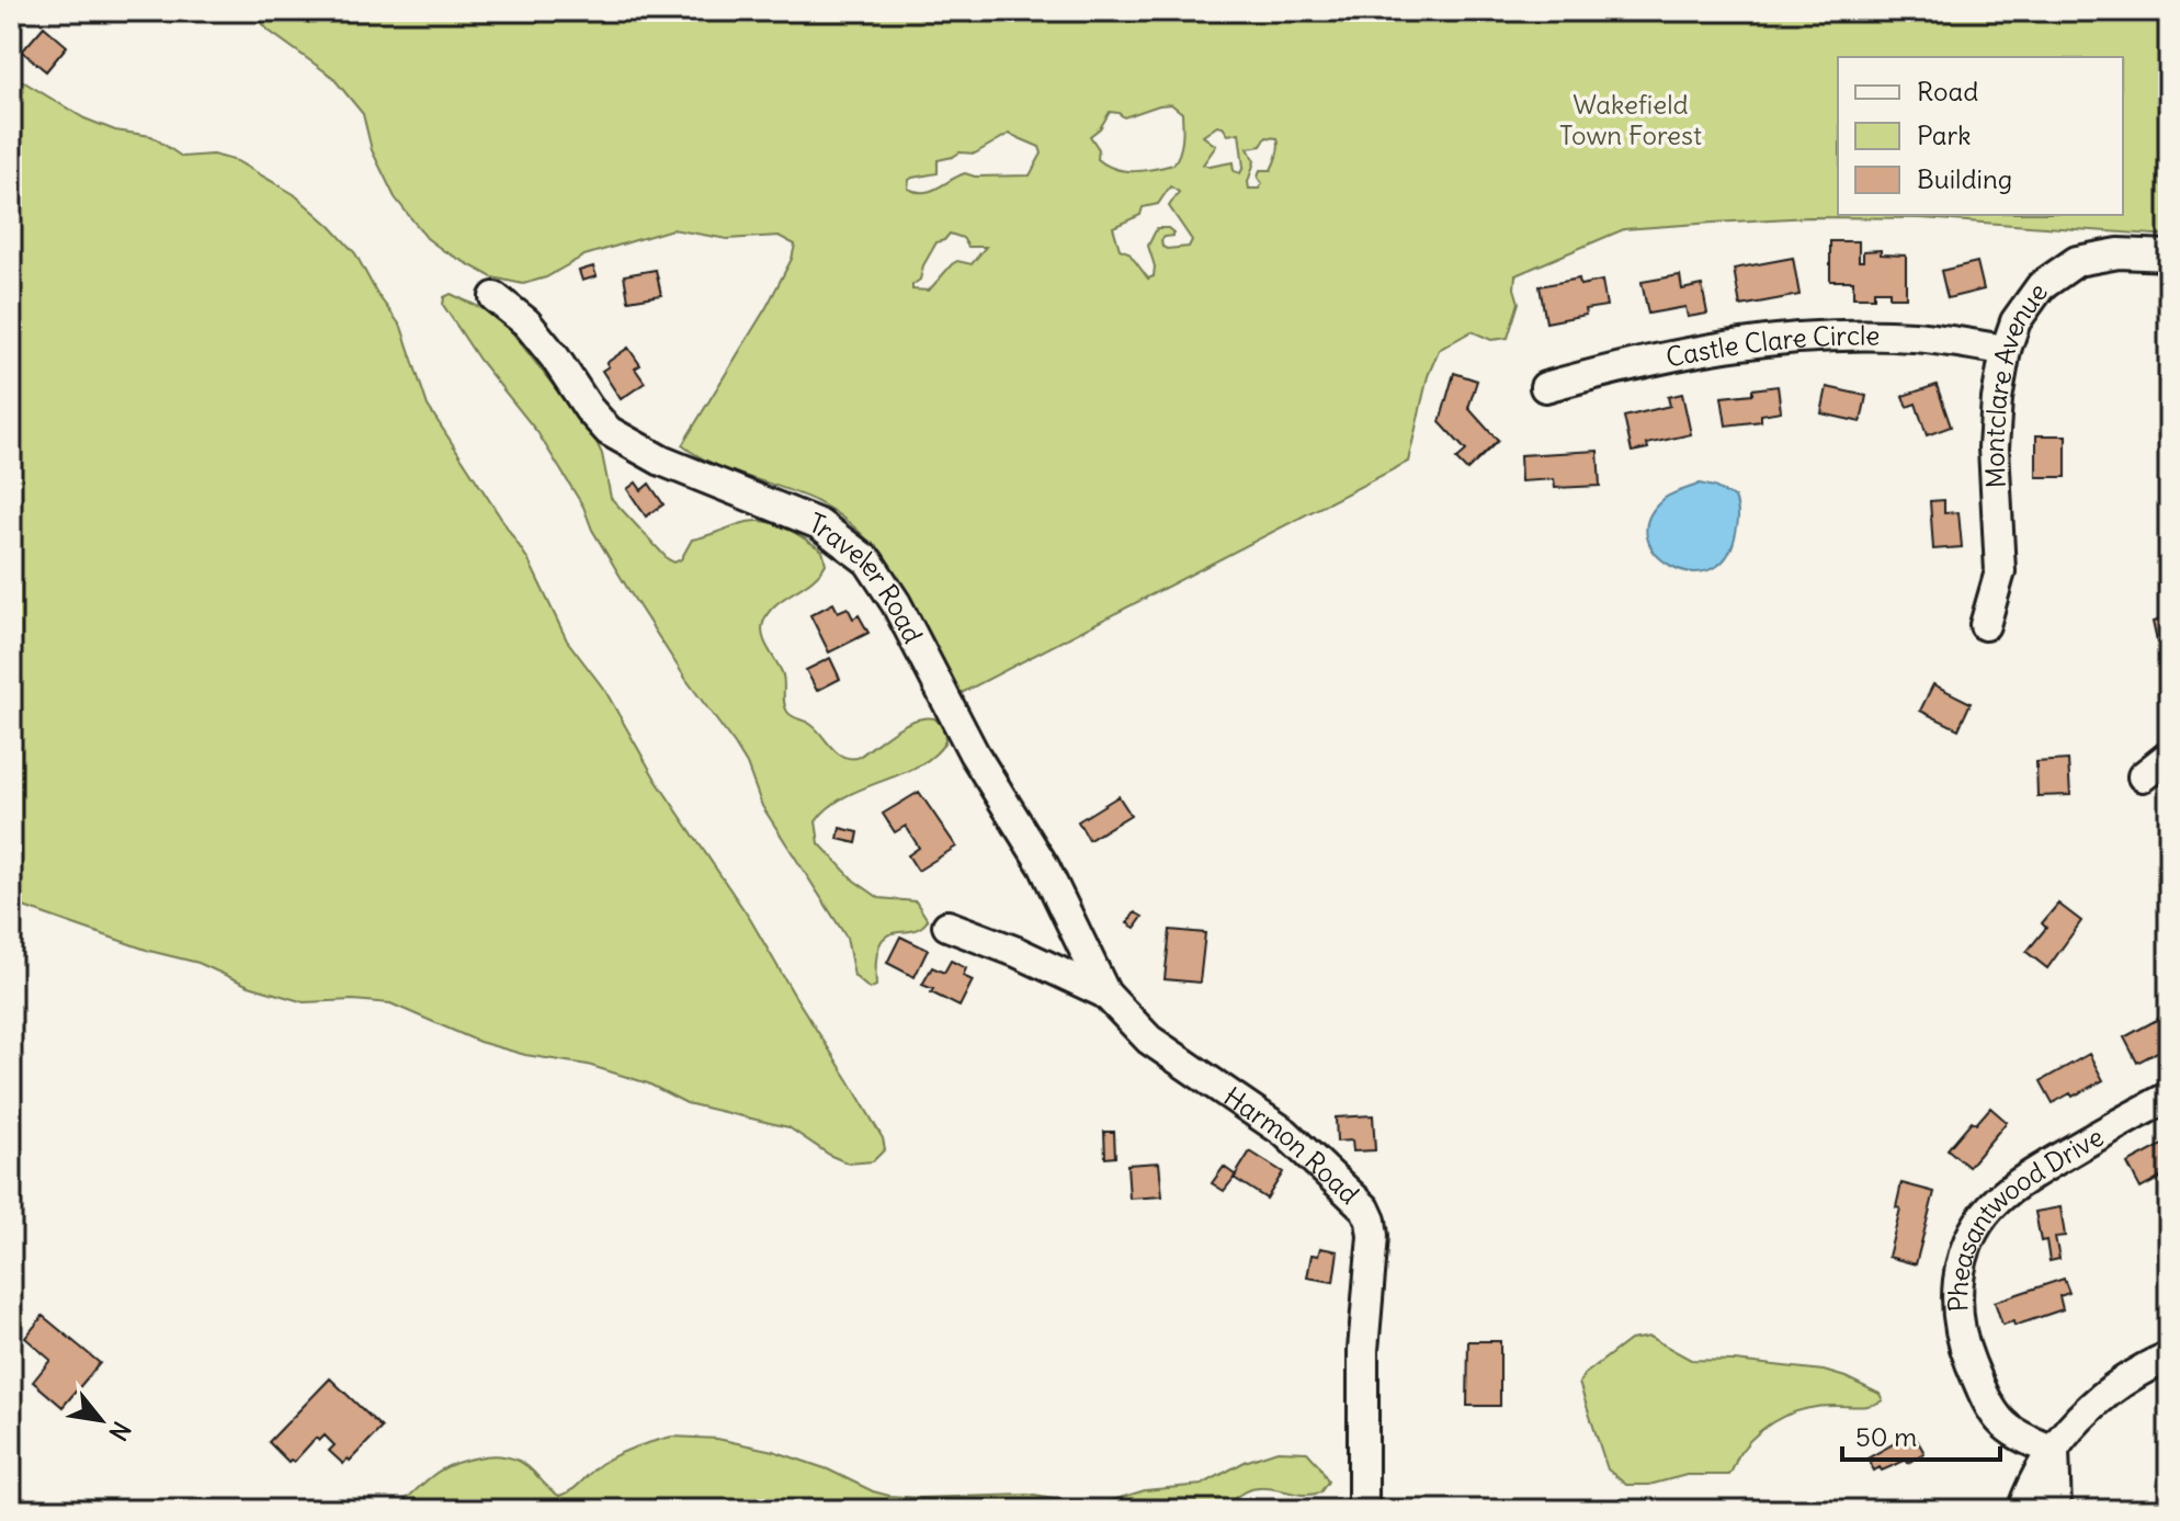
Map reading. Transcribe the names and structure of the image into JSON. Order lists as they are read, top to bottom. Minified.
{"streets":{"street":["Castle Clare Circle","Montclare Avenue","Traveler Road","Harmon Road","Pheasantwood Drive"]},"crossings":[["Castle Clare Circle","Montclare Avenue"],["Traveler Road","Harmon Road"]],"parks":["Wakefield Town Forest"],"legend":["Road","Park","Building"],"scale_bar":"50 m","north":"bottom right"}
